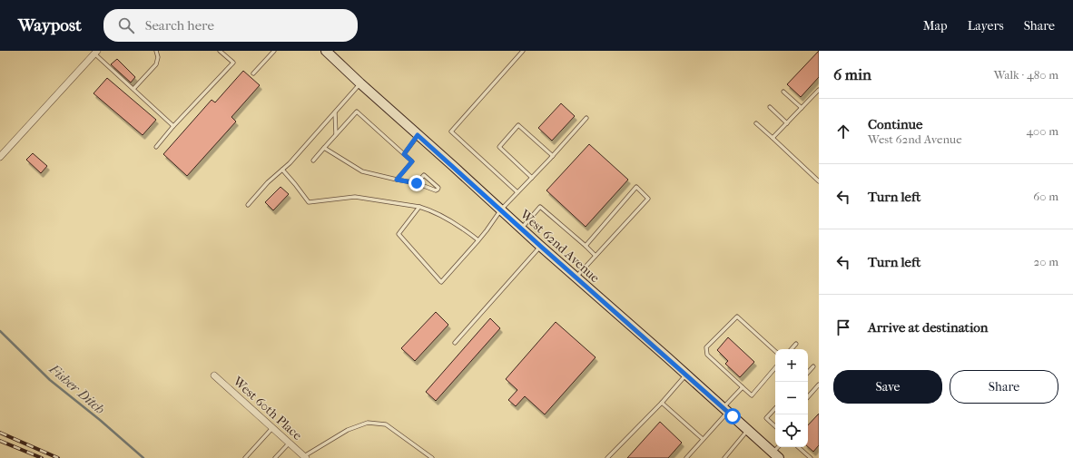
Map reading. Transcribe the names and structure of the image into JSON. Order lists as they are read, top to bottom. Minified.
{"streets":{"street":["West 62nd Avenue","West 60th Place"]},"water":["Fisher Ditch"],"page":{"header":"Waypost","search":"Search here","nav":["Map","Layers","Share"],"heading":["6 min","Walk · 480 m"],"list":[["Continue","West 62nd Avenue","400 m"],["Turn left","60 m"],["Turn left","20 m"],"Arrive at destination"],"map_buttons":["+","−"],"buttons":["Save","Share"]}}
